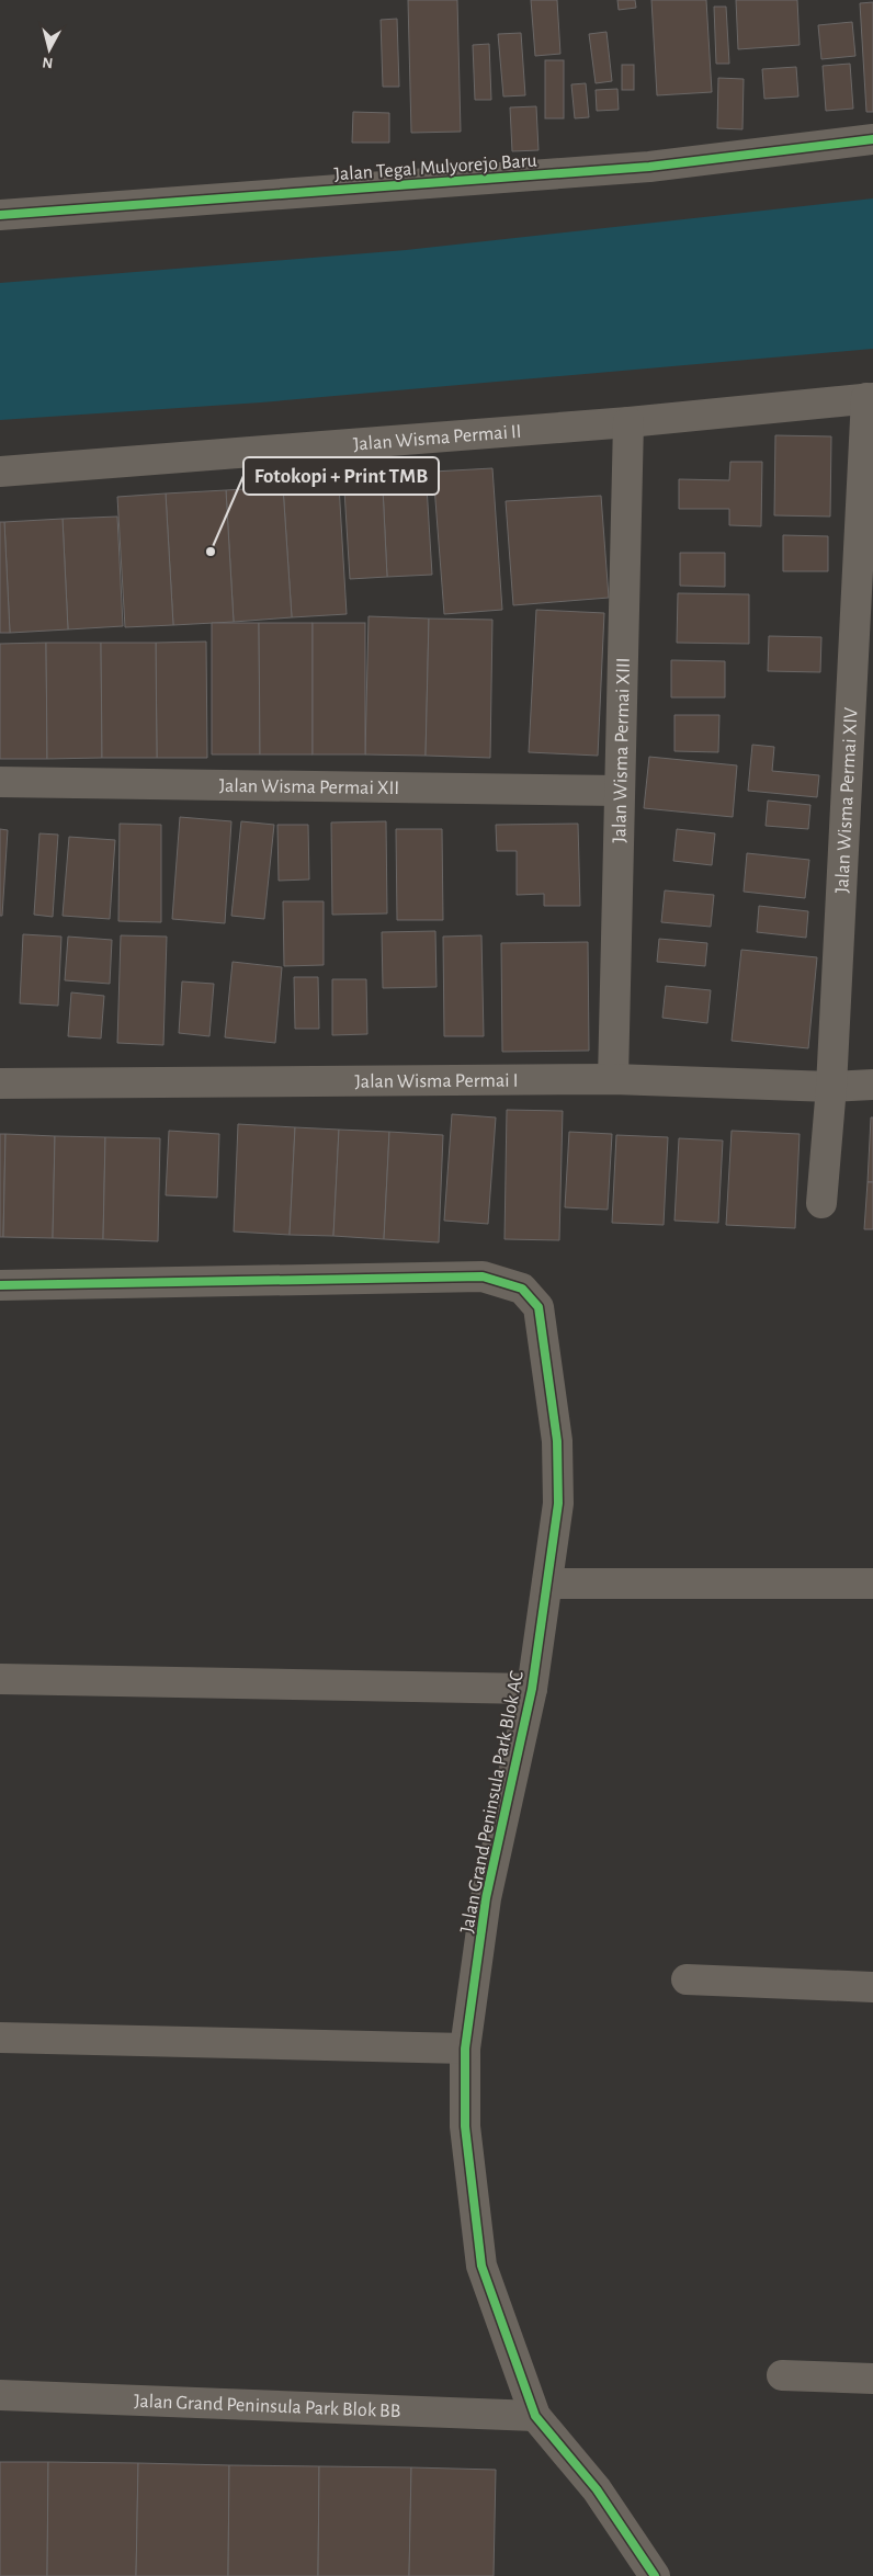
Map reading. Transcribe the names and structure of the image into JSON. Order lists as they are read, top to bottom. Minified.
{"streets":{"street":["Jalan Tegal Mulyorejo Baru","Jalan Wisma Permai II","Jalan Wisma Permai XIII","Jalan Wisma Permai XII","Jalan Wisma Permai XIV","Jalan Wisma Permai I","Jalan Grand Peninsula Park Blok AC","Jalan Grand Peninsula Park Blok BB"]},"crossings":[["Jalan Wisma Permai II","Jalan Wisma Permai XIII"],["Jalan Wisma Permai II","Jalan Wisma Permai XIV"],["Jalan Wisma Permai XIII","Jalan Wisma Permai XII"],["Jalan Wisma Permai XIII","Jalan Wisma Permai I"],["Jalan Wisma Permai XIV","Jalan Wisma Permai I"],["Jalan Grand Peninsula Park Blok AC","Jalan Grand Peninsula Park Blok BB"]],"places":["Fotokopi + Print TMB"],"north":"bottom"}
